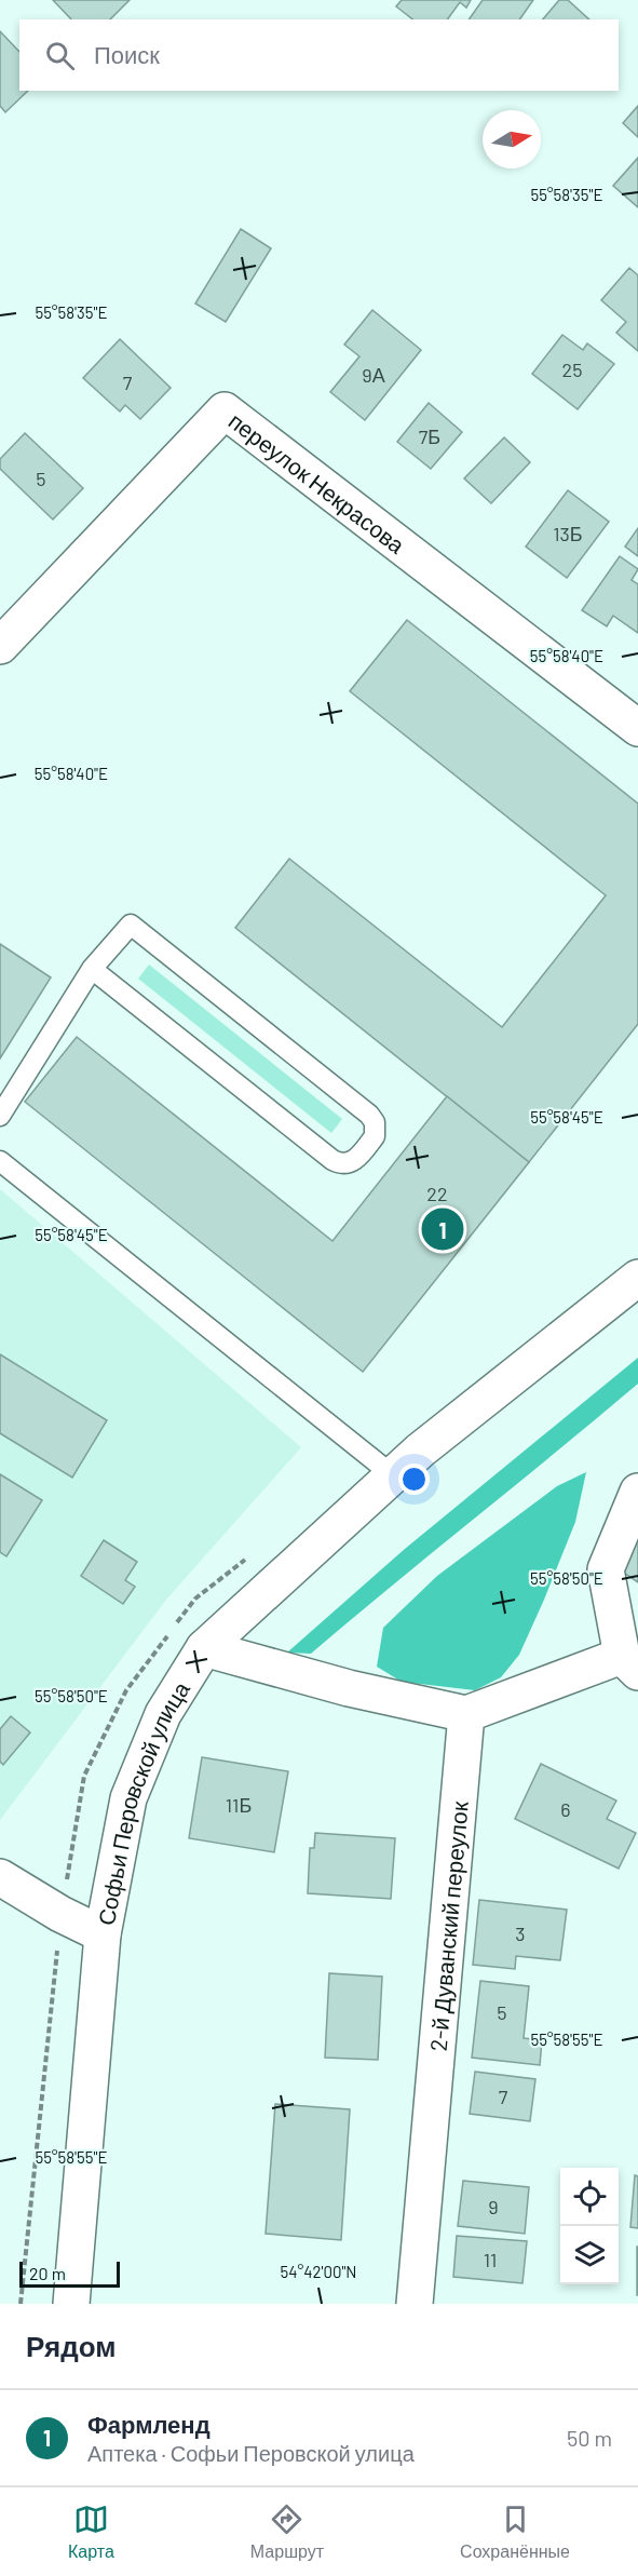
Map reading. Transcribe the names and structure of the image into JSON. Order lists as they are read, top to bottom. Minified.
{"streets":{"street":["переулок Некрасова","Софьи Перовской улица","2-й Дуванский переулок"]},"house_numbers":["25","9А","7","7Б","5","13Б","22","11Б","6","3","5","7","9","11"],"scale_bar":"20 m","north":"right","page":{"search":"Поиск","pins":"1","scale":"20 m","heading":"Рядом","list":[{"mark":"1","name":"Фармленд","note":"Аптека · Софьи Перовской улица","value":"50 m"}],"nav":["Карта","Маршрут","Сохранённые"]},"coordinates":["55°58'35\"E","55°58'40\"E","55°58'45\"E","55°58'50\"E","55°58'55\"E","54°42'00\"N"]}
